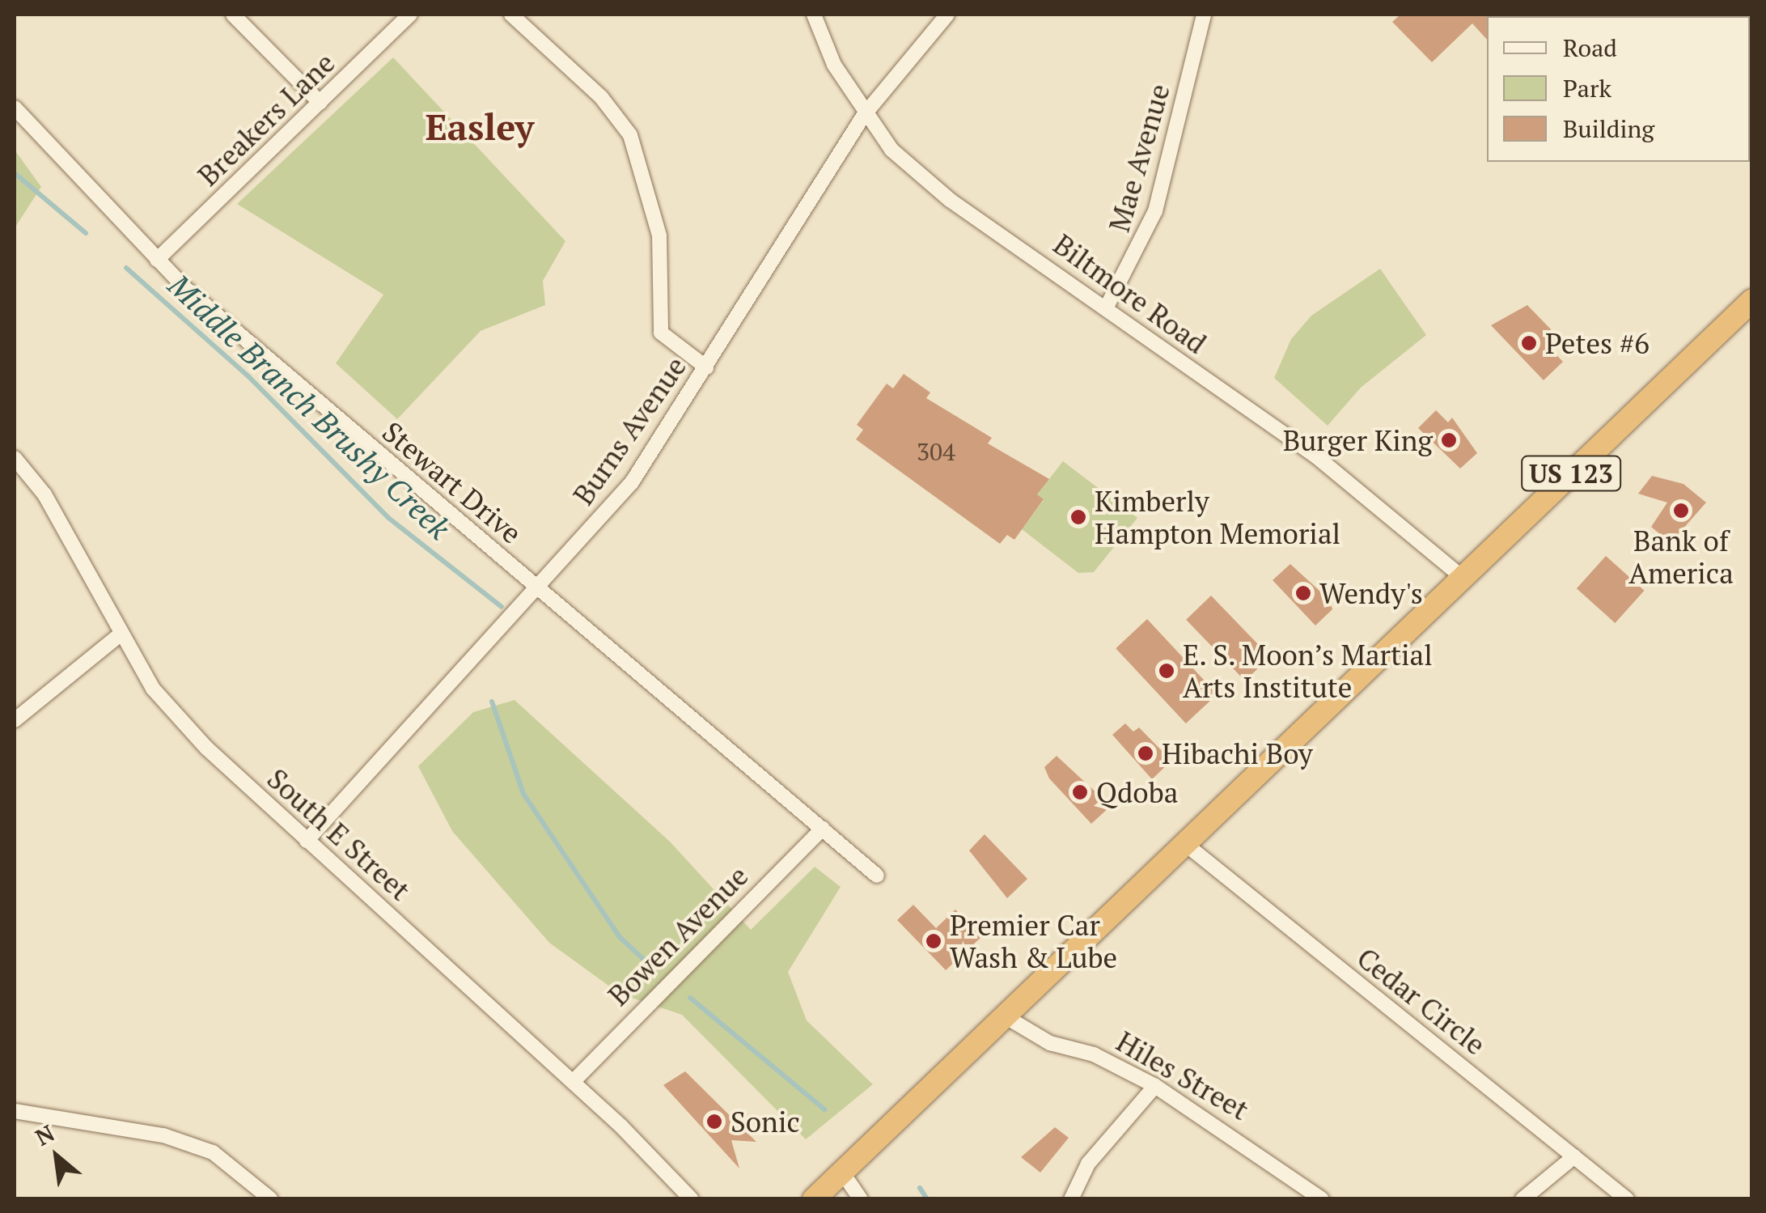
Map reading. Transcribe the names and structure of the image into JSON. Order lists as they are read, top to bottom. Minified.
{"streets":{"highway":["US 123"],"street":["Breakers Lane","Mae Avenue","Biltmore Road","Burns Avenue","Stewart Drive","South E Street","Bowen Avenue","Cedar Circle","Hiles Street"]},"crossings":[["Breakers Lane","Stewart Drive"],["Mae Avenue","Biltmore Road"],["Biltmore Road","Burns Avenue"],["Biltmore Road","US 123"],["Burns Avenue","Stewart Drive"],["Burns Avenue","South E Street"],["US 123","Cedar Circle"],["US 123","Hiles Street"],["Stewart Drive","Bowen Avenue"],["South E Street","Bowen Avenue"]],"districts":["Easley"],"water":["Middle Branch Brushy Creek"],"places":["Petes #6","Burger King","Bank of America","Kimberly Hampton Memorial","Wendy's","E. S. Moon’s Martial Arts Institute","Hibachi Boy","Qdoba","Premier Car Wash & Lube","Sonic"],"house_numbers":["304"],"legend":["Road","Park","Building"],"north":"top left"}
